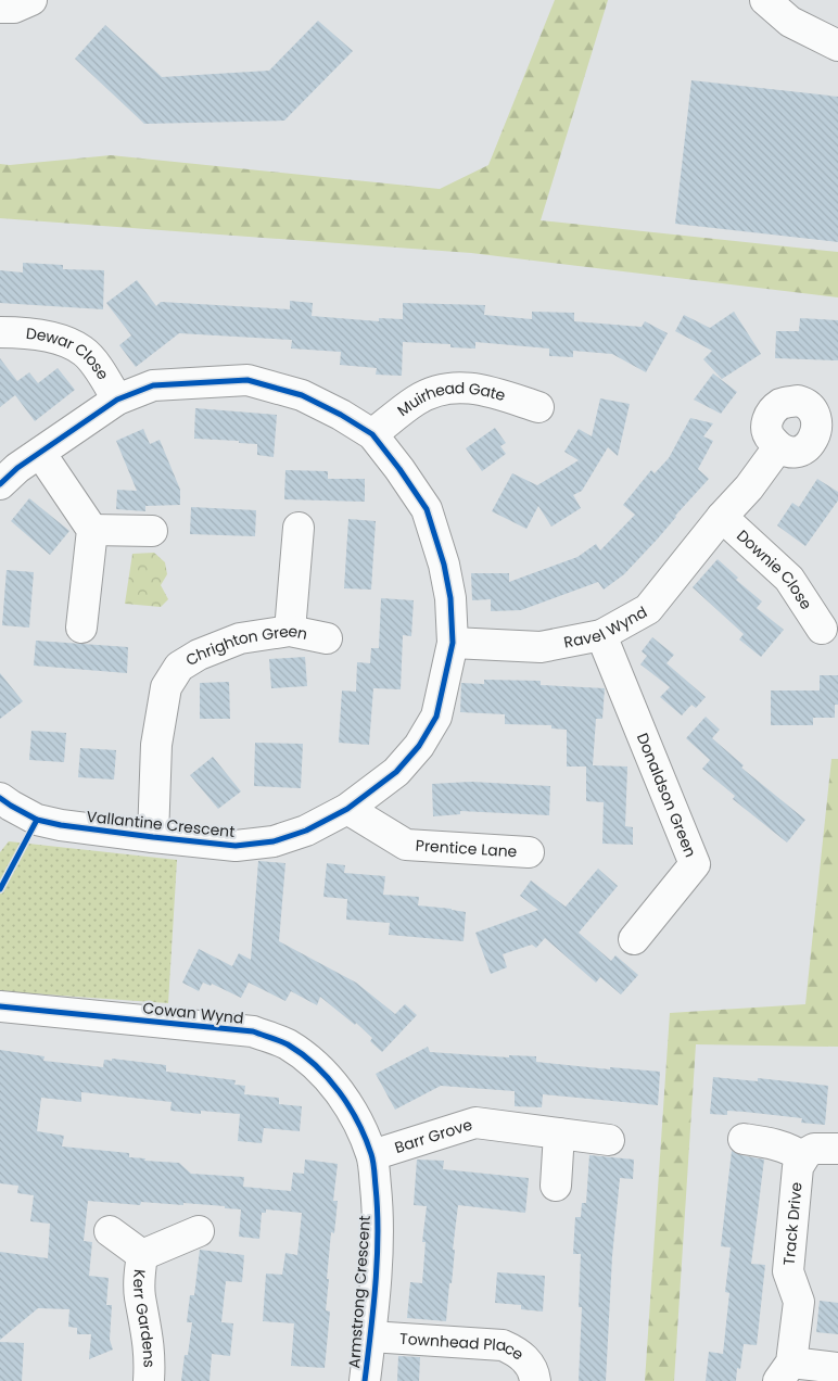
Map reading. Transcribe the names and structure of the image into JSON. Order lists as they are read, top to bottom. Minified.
{"streets":{"street":["Dewar Close","Muirhead Gate","Downie Close","Ravel Wynd","Chrighton Green","Donaldson Green","Vallantine Crescent","Prentice Lane","Cowan Wynd","Barr Grove","Track Drive","Armstrong Crescent","Kerr Gardens","Townhead Place"]},"crossings":[["Dewar Close","Vallantine Crescent"],["Muirhead Gate","Vallantine Crescent"],["Downie Close","Ravel Wynd"],["Ravel Wynd","Donaldson Green"],["Ravel Wynd","Vallantine Crescent"],["Chrighton Green","Vallantine Crescent"],["Vallantine Crescent","Prentice Lane"],["Cowan Wynd","Armstrong Crescent"],["Barr Grove","Armstrong Crescent"],["Armstrong Crescent","Townhead Place"]]}
